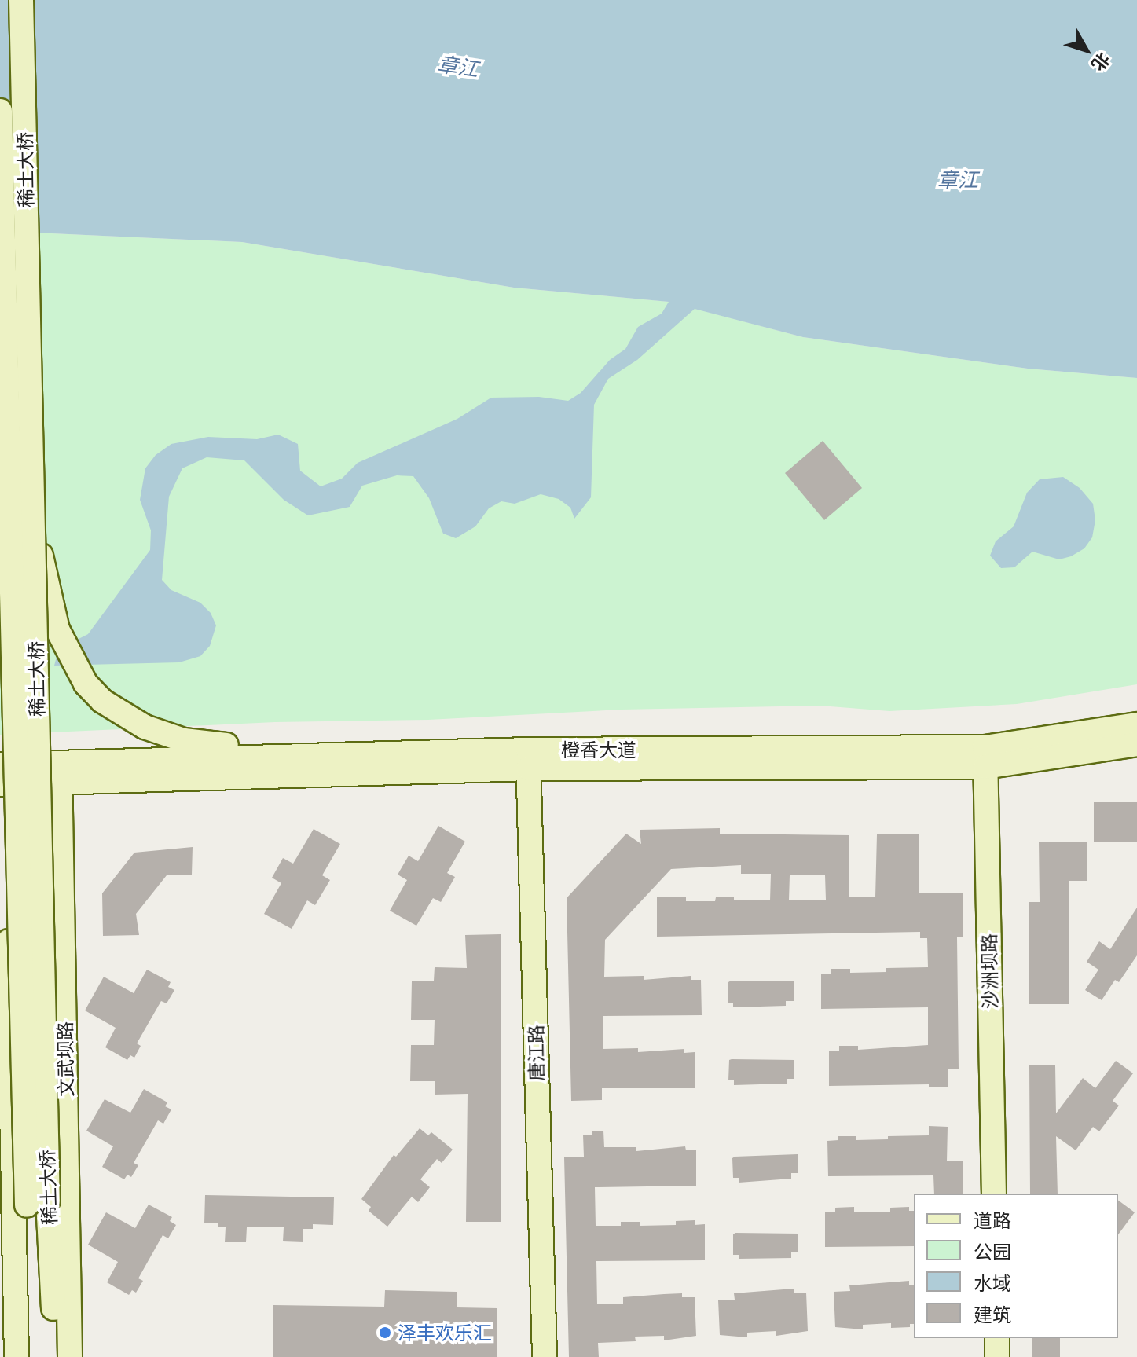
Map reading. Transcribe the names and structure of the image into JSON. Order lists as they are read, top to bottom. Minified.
{"streets":{"main road":["稀土大桥","橙香大道","沙洲坝路","唐江路","文武坝路"]},"crossings":[["橙香大道","沙洲坝路"],["橙香大道","唐江路"],["橙香大道","文武坝路"]],"water":["章江"],"places":["泽丰欢乐汇"],"legend":["道路","公园","水域","建筑"],"north":"bottom right"}
